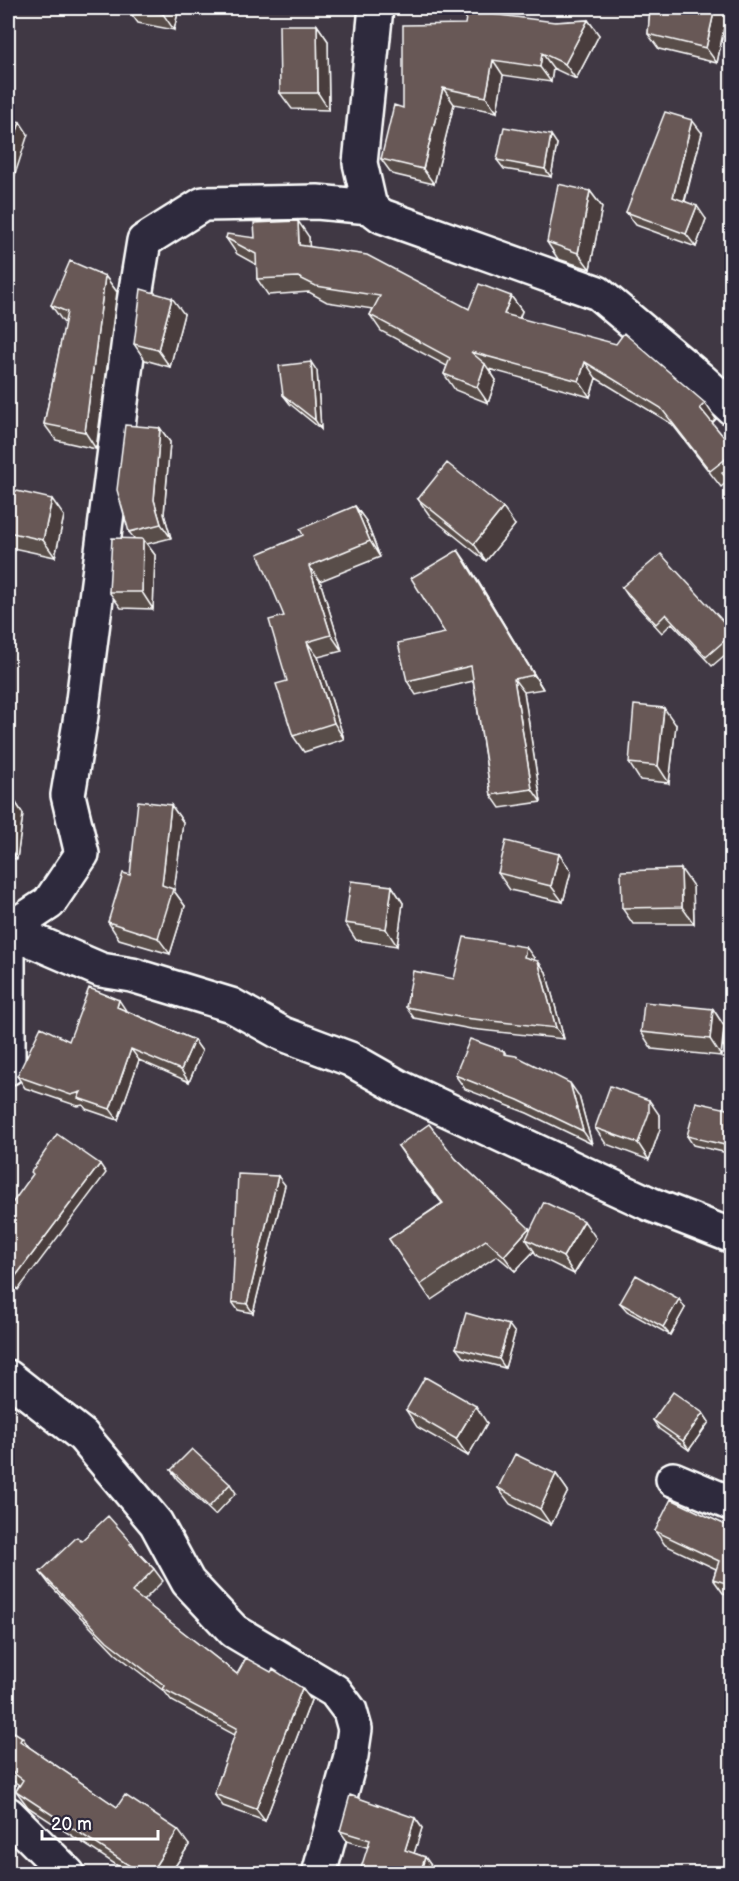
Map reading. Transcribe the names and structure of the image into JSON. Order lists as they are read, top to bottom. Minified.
{"scale_bar":"20 m"}
